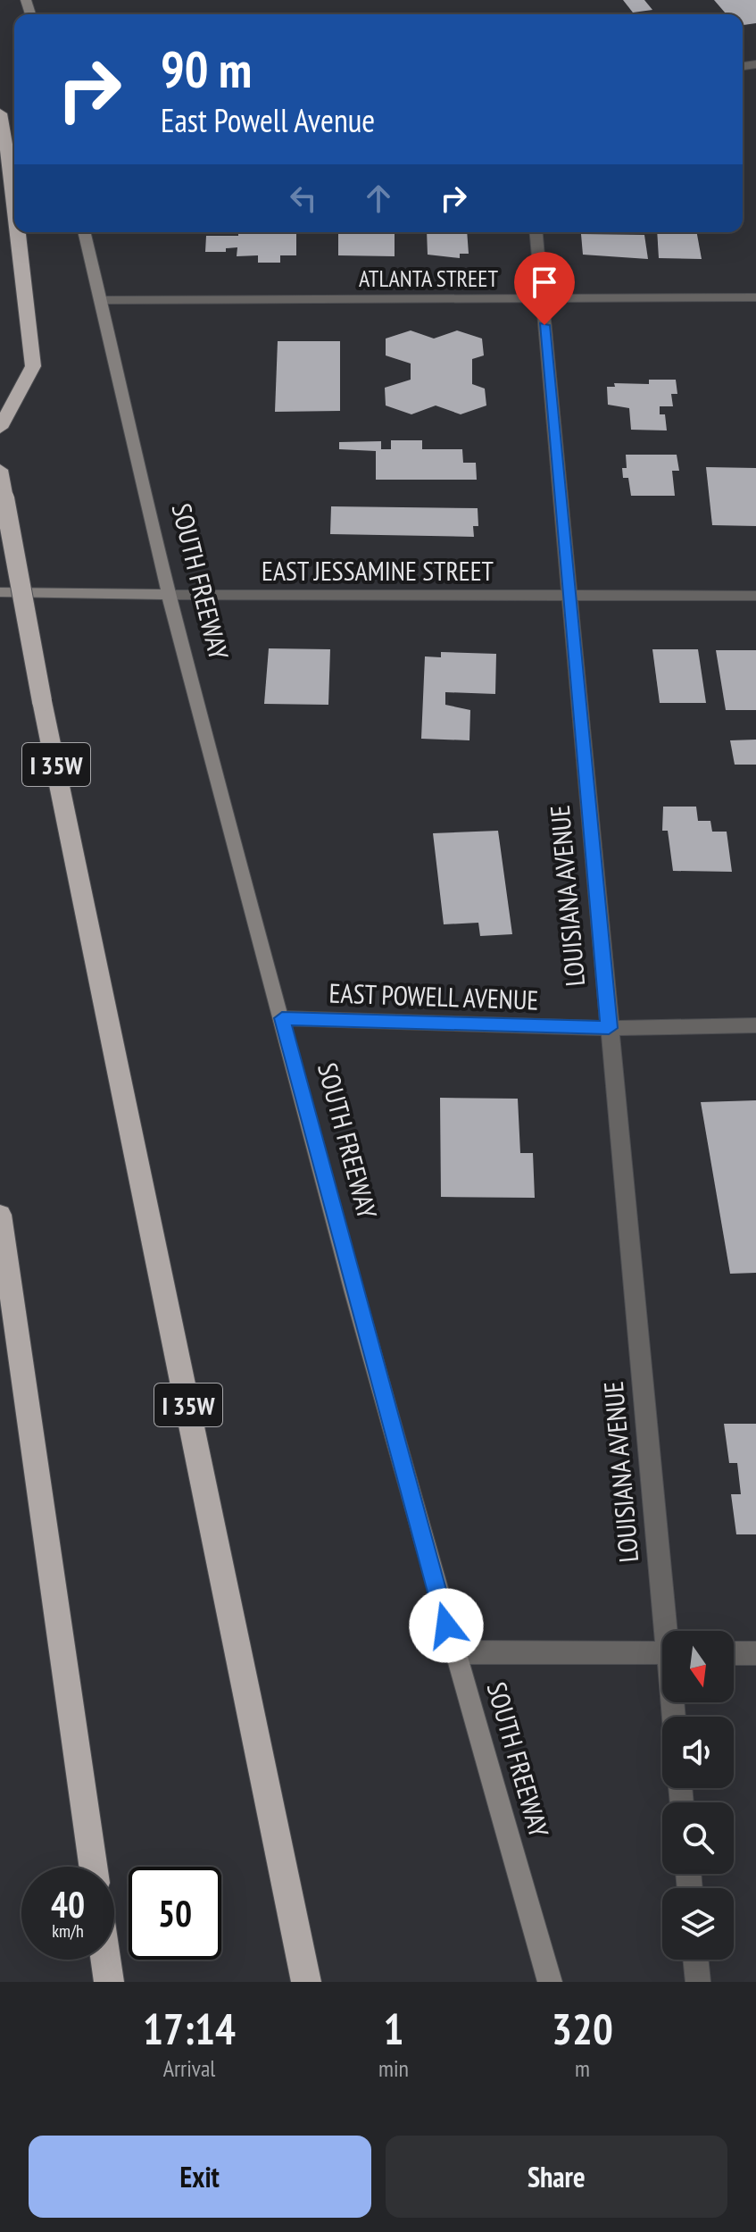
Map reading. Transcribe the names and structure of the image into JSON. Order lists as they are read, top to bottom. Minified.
{"streets":{"highway":["I 35W"],"main road":["EAST JESSAMINE STREET","SOUTH FREEWAY"],"street":["ATLANTA STREET","LOUISIANA AVENUE","EAST POWELL AVENUE"]},"crossings":[["ATLANTA STREET","SOUTH FREEWAY"],["ATLANTA STREET","LOUISIANA AVENUE"],["EAST JESSAMINE STREET","SOUTH FREEWAY"],["EAST JESSAMINE STREET","LOUISIANA AVENUE"],["SOUTH FREEWAY","EAST POWELL AVENUE"],["LOUISIANA AVENUE","EAST POWELL AVENUE"]],"north":"bottom","page":{"turn":["90 m","East Powell Avenue"],"speed":"40 km/h","limit":"50","eta":["17:14","Arrival","1","min","320","m"],"buttons":["Exit","Share"]}}
